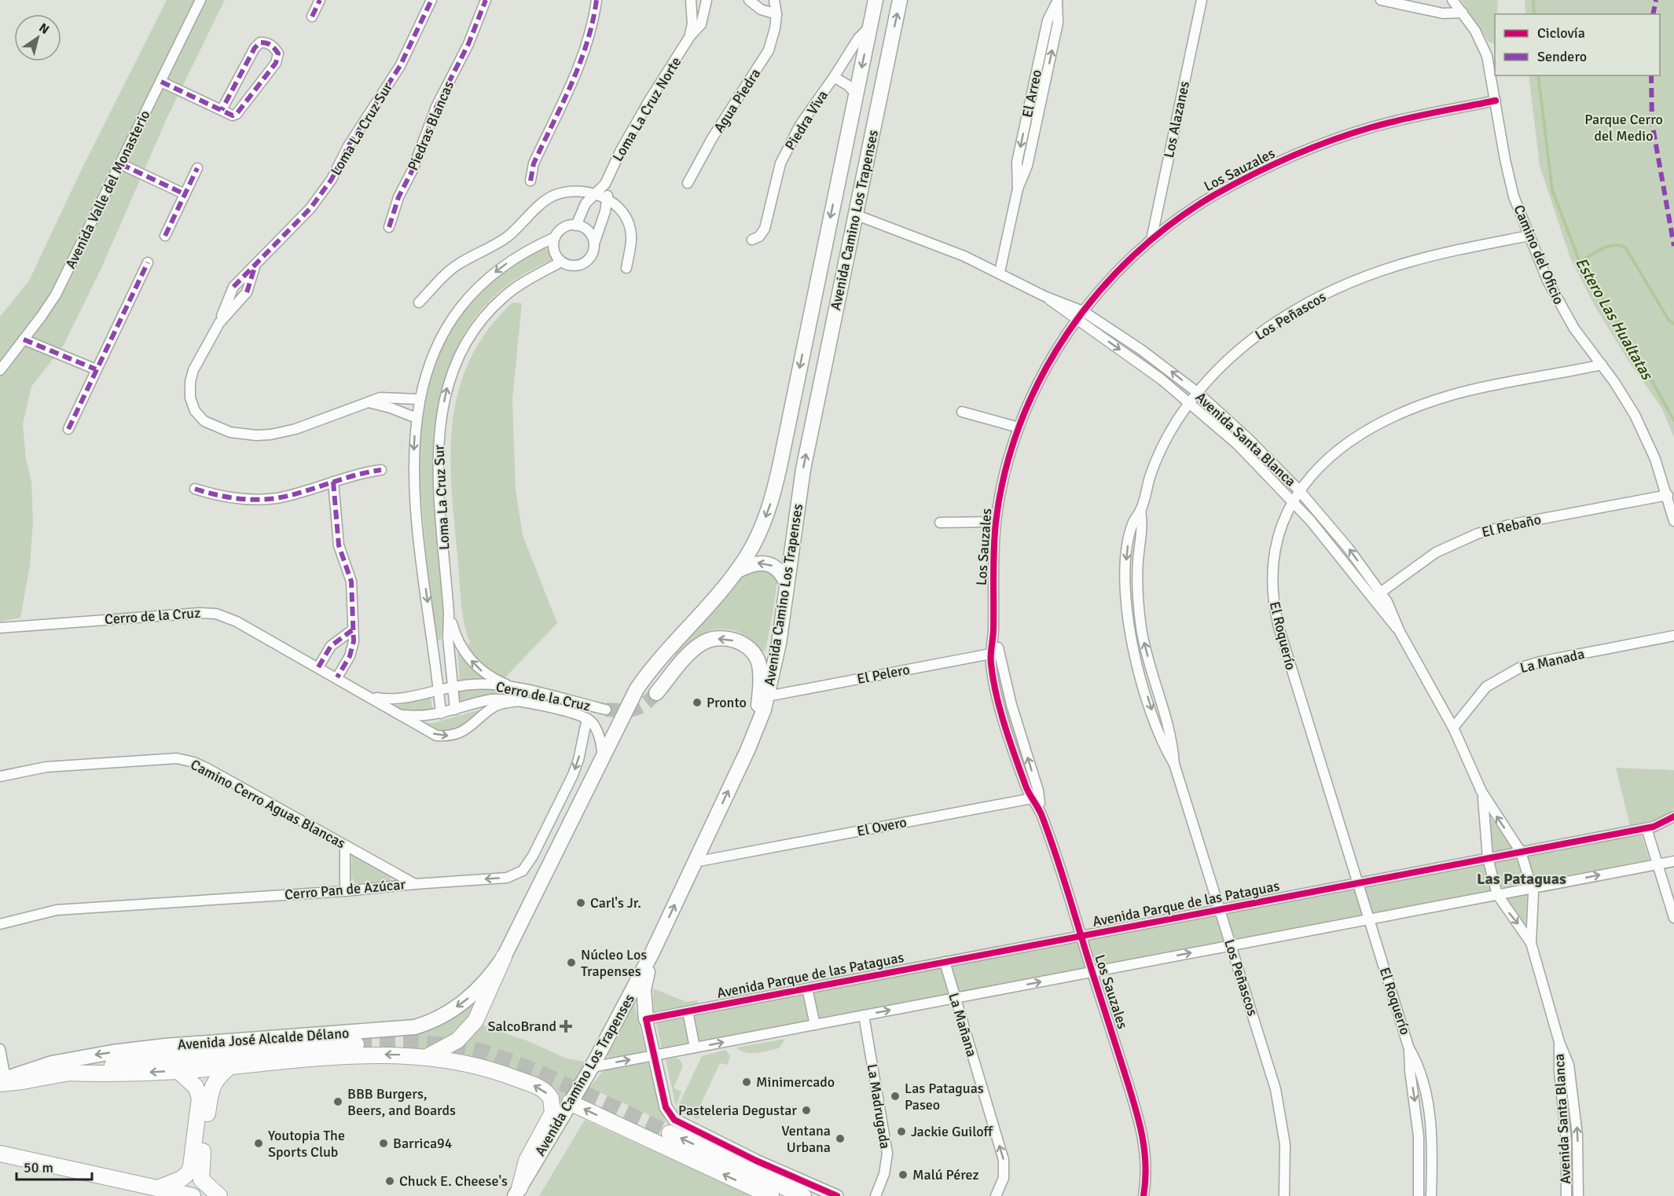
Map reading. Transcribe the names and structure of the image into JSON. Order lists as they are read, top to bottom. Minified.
{"streets":{"main road":["Avenida Camino Los Trapenses","Avenida José Alcalde Délano"],"street":["El Arreo","Agua Piedra","Loma La Cruz Norte","Los Alazanes","Piedra Viva","Piedras Blancas","Loma La Cruz Sur","Los Sauzales","Avenida Valle del Monasterio","Camino del Oficio","Los Peñascos","Avenida Santa Blanca","El Rebaño","Cerro de la Cruz","El Roquerío","La Manada","El Pelero","Camino Cerro Aguas Blancas","El Overo","Cerro Pan de Azúcar","Avenida Parque de las Pataguas","La Mañana","La Madrugada"]},"crossings":[["El Arreo","Avenida Santa Blanca"],["Loma La Cruz Norte","Loma La Cruz Sur"],["Los Alazanes","Los Sauzales"],["Piedra Viva","Avenida Camino Los Trapenses"],["Loma La Cruz Sur","Cerro de la Cruz"],["Los Sauzales","Camino del Oficio"],["Los Sauzales","Avenida Santa Blanca"],["Los Sauzales","El Pelero"],["Los Sauzales","El Overo"],["Los Sauzales","Avenida Parque de las Pataguas"],["Avenida Camino Los Trapenses","Avenida Santa Blanca"],["Avenida Camino Los Trapenses","Cerro de la Cruz"],["Avenida Camino Los Trapenses","El Pelero"],["Avenida Camino Los Trapenses","El Overo"],["Avenida Camino Los Trapenses","Avenida José Alcalde Délano"],["Camino del Oficio","Los Peñascos"],["Camino del Oficio","El Rebaño"],["Camino del Oficio","El Roquerío"],["Los Peñascos","Avenida Santa Blanca"],["Los Peñascos","Avenida Parque de las Pataguas"],["Avenida Santa Blanca","El Rebaño"],["Avenida Santa Blanca","El Roquerío"],["Avenida Santa Blanca","La Manada"],["Avenida Santa Blanca","Avenida Parque de las Pataguas"],["Cerro de la Cruz","Cerro Pan de Azúcar"],["El Roquerío","Avenida Parque de las Pataguas"],["Camino Cerro Aguas Blancas","Cerro Pan de Azúcar"],["Avenida Parque de las Pataguas","La Mañana"]],"one_way":["La Mañana"],"districts":["Las Pataguas"],"water":["Estero Las Hualtatas"],"parks":["Parque Cerro del Medio"],"places":{"other":["Pronto","Carl's Jr.","Núcleo Los Trapenses","Minimercado","Las Pataguas Paseo","BBB Burgers, Beers, and Boards","Pasteleria Degustar","Jackie Guiloff","Ventana Urbana","Youtopia The Sports Club","Barrica94","Malú Pérez","Chuck E. Cheese's"],"health":["SalcoBrand"]},"legend":["Ciclovía","Sendero"],"scale_bar":"50 m","north":"top right"}
